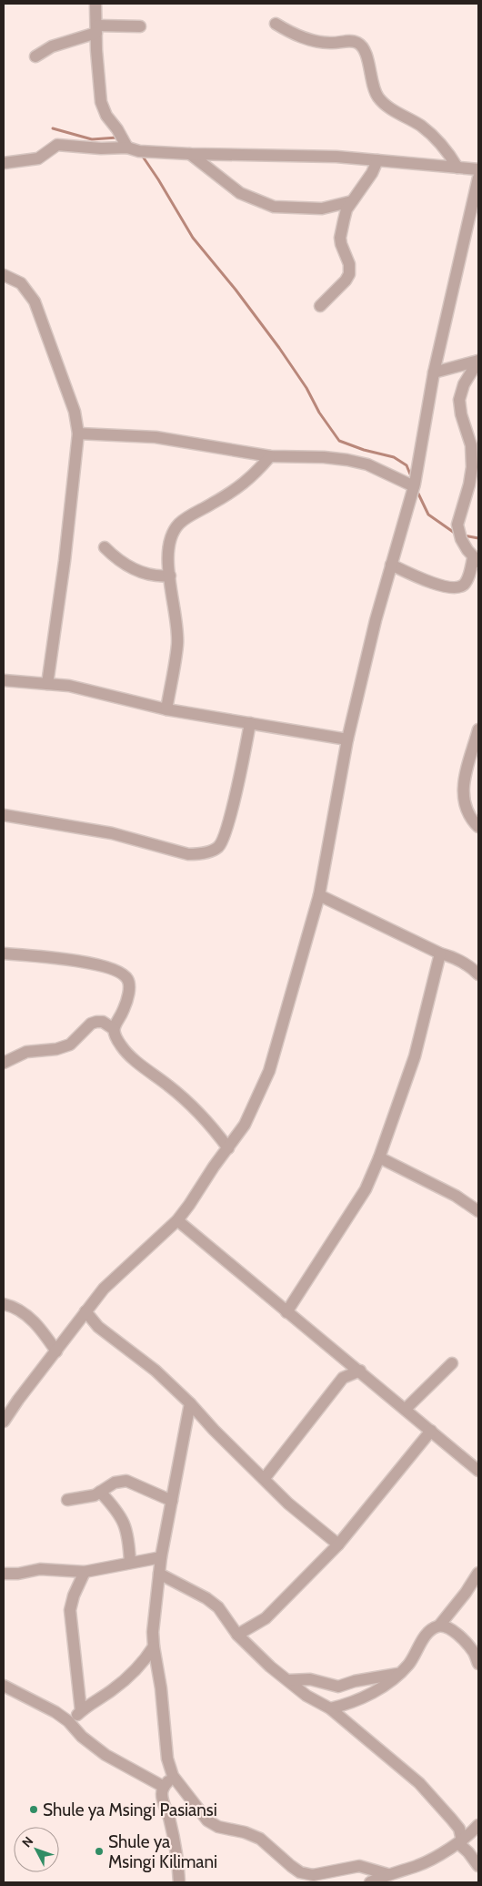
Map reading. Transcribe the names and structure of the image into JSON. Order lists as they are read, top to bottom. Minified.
{"places":["Shule ya Msingi Pasiansi","Shule ya Msingi Kilimani"],"north":"top left"}
